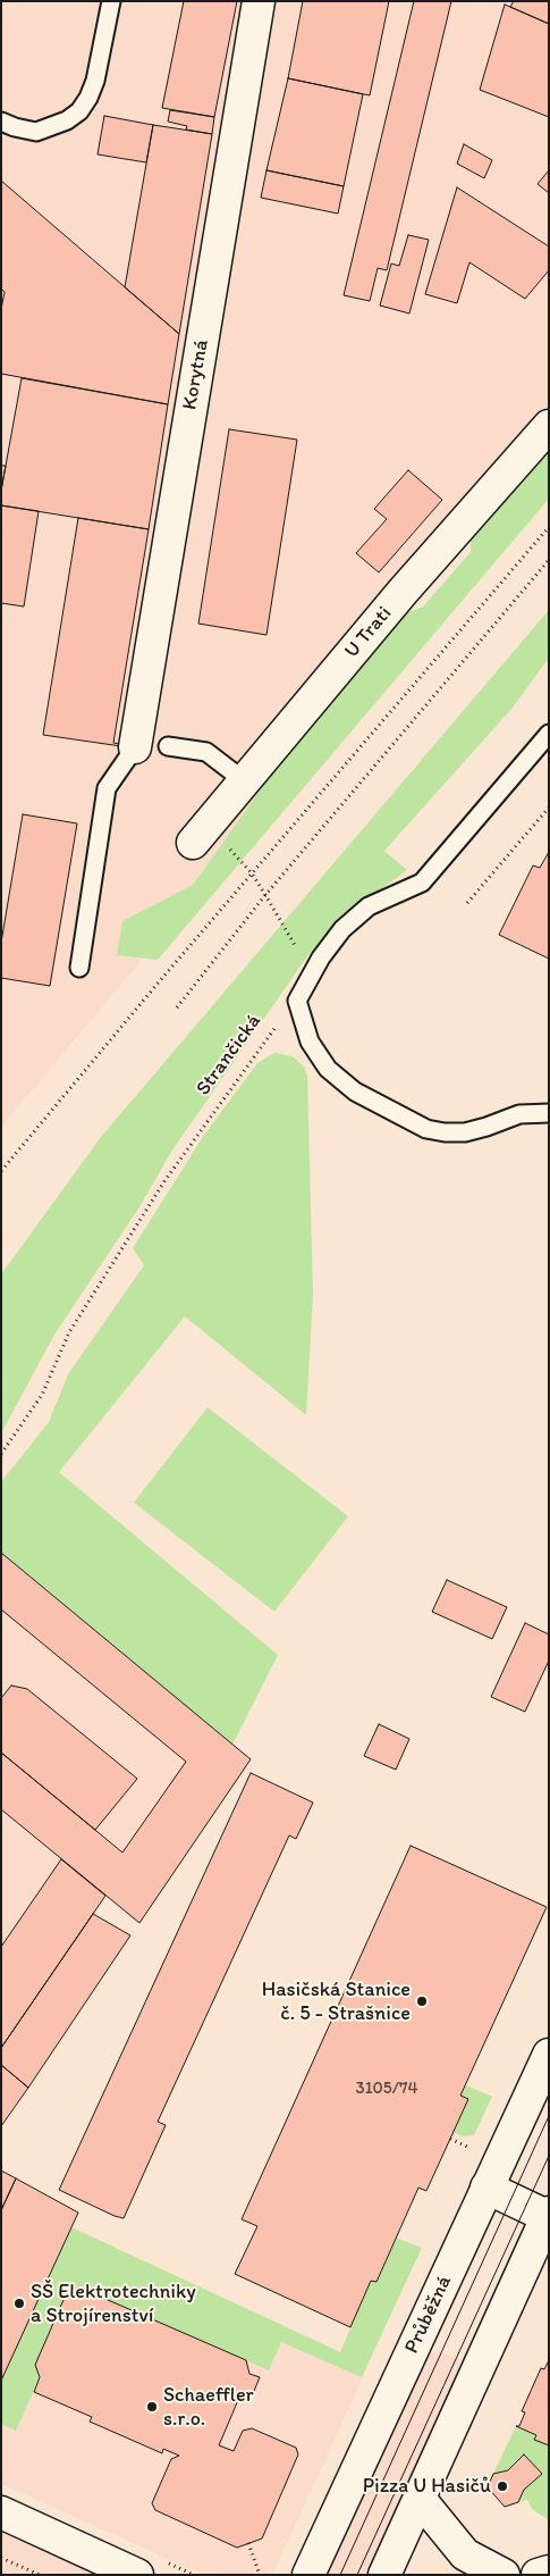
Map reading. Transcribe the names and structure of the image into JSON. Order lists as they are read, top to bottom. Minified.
{"streets":{"street":["Korytná","U Trati","Průběžná"],"path":["Strančická"]},"places":["Hasičská Stanice č. 5 - Strašnice","SŠ Elektrotechniky a Strojírenství","Schaeffler s.r.o.","Pizza U Hasičů"],"house_numbers":["3105/74"]}
